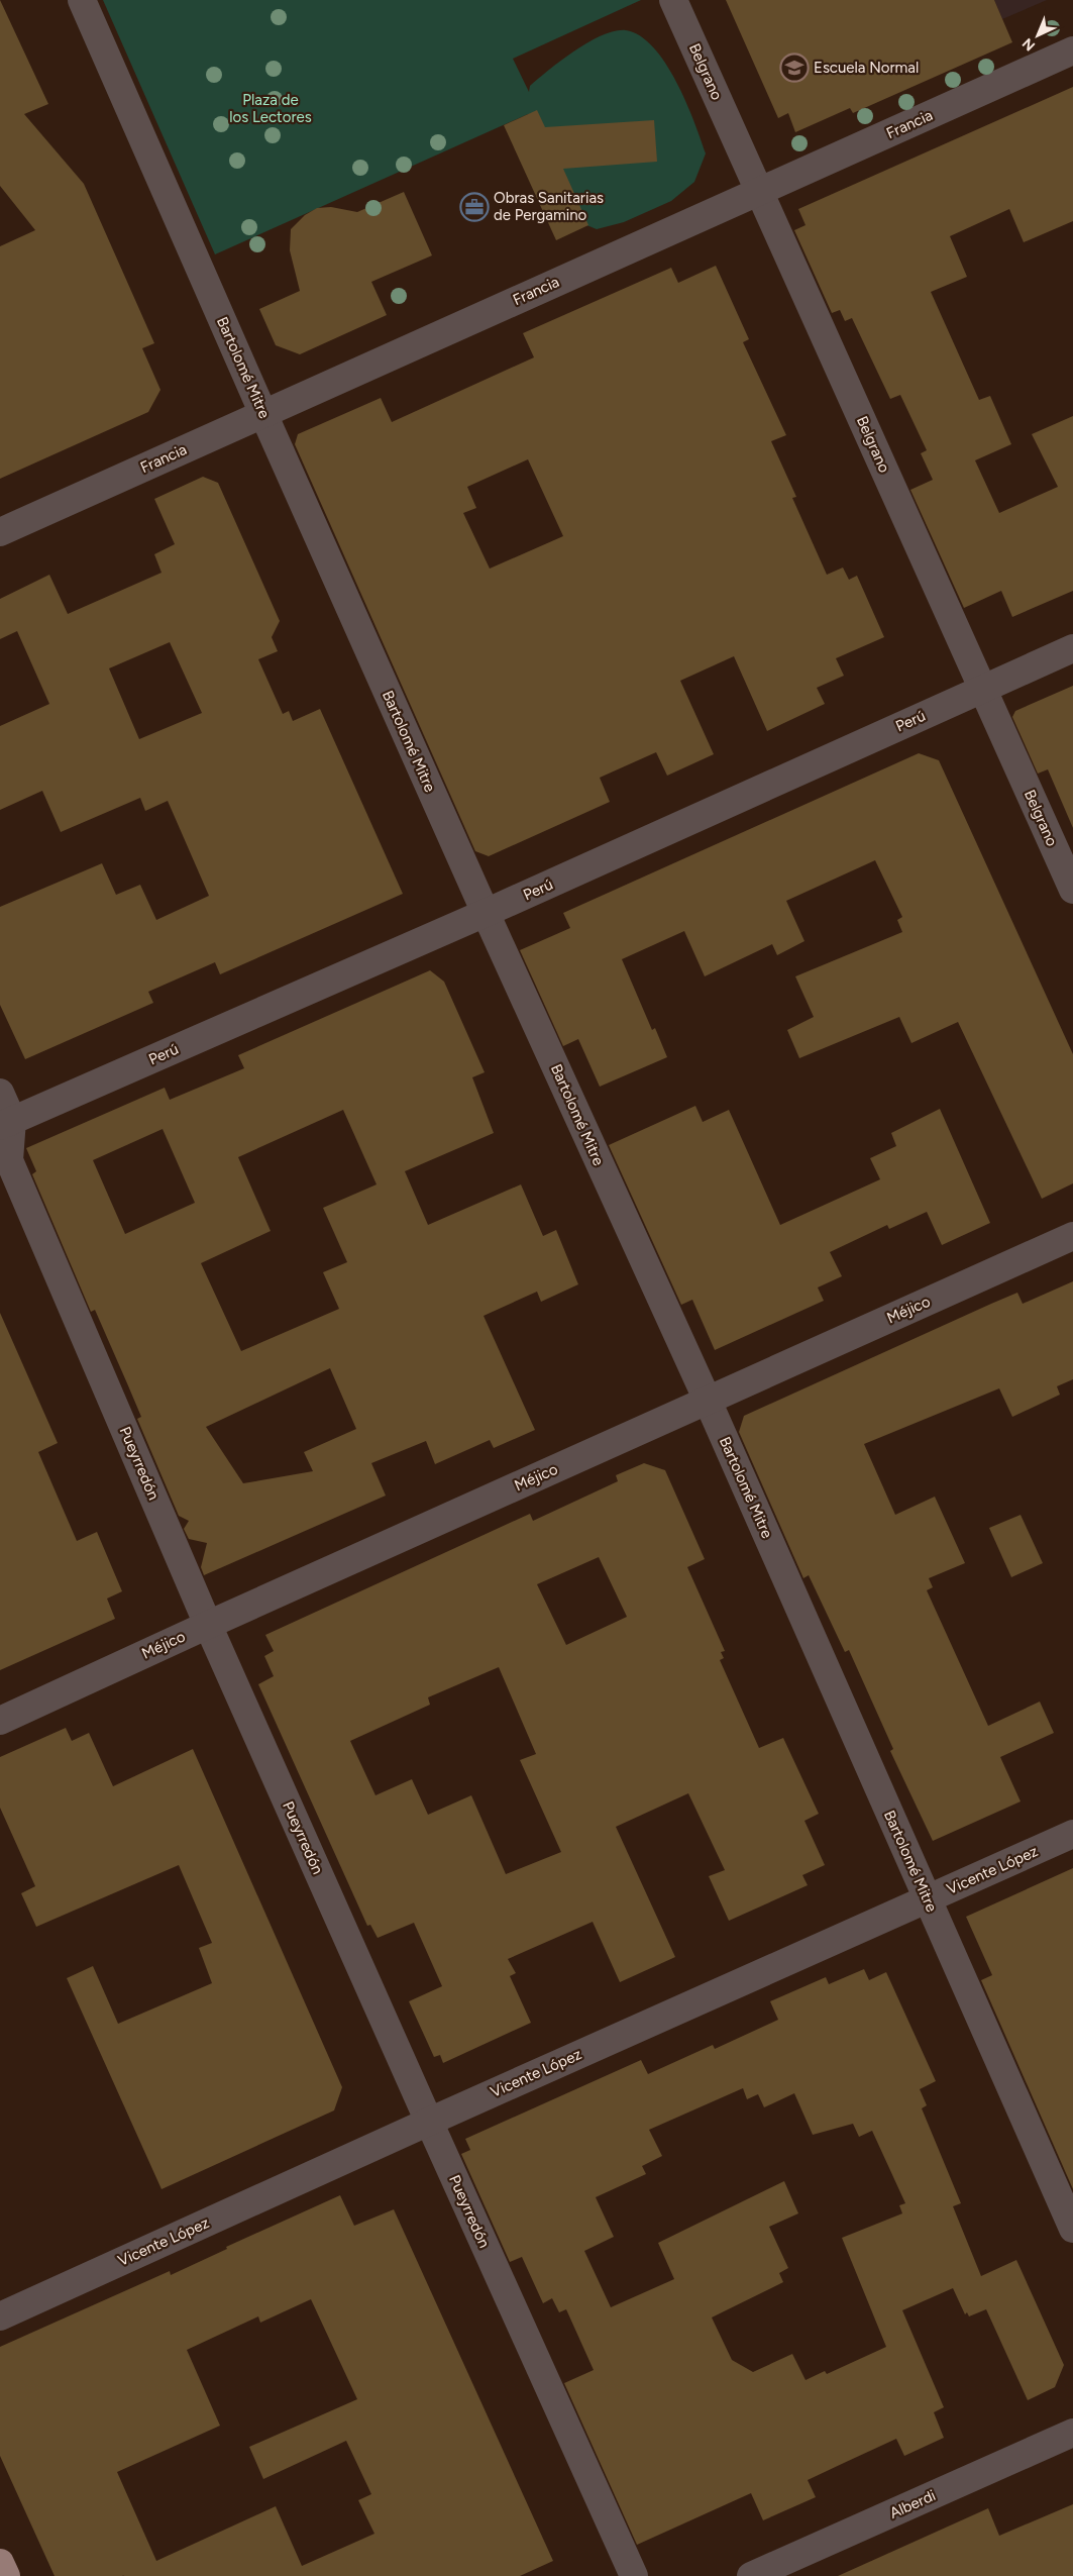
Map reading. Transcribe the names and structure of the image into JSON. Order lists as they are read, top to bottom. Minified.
{"streets":{"street":["Belgrano","Francia","Bartolomé Mitre","Perú","Méjico","Pueyrredón","Vicente López","Alberdi"]},"crossings":[["Belgrano","Francia"],["Belgrano","Perú"],["Francia","Bartolomé Mitre"],["Bartolomé Mitre","Perú"],["Bartolomé Mitre","Méjico"],["Bartolomé Mitre","Vicente López"],["Perú","Pueyrredón"],["Méjico","Pueyrredón"],["Pueyrredón","Vicente López"]],"parks":["Plaza de los Lectores"],"places":{"school or university":["Escuela Normal"],"office":["Obras Sanitarias de Pergamino"]},"north":"bottom left"}
